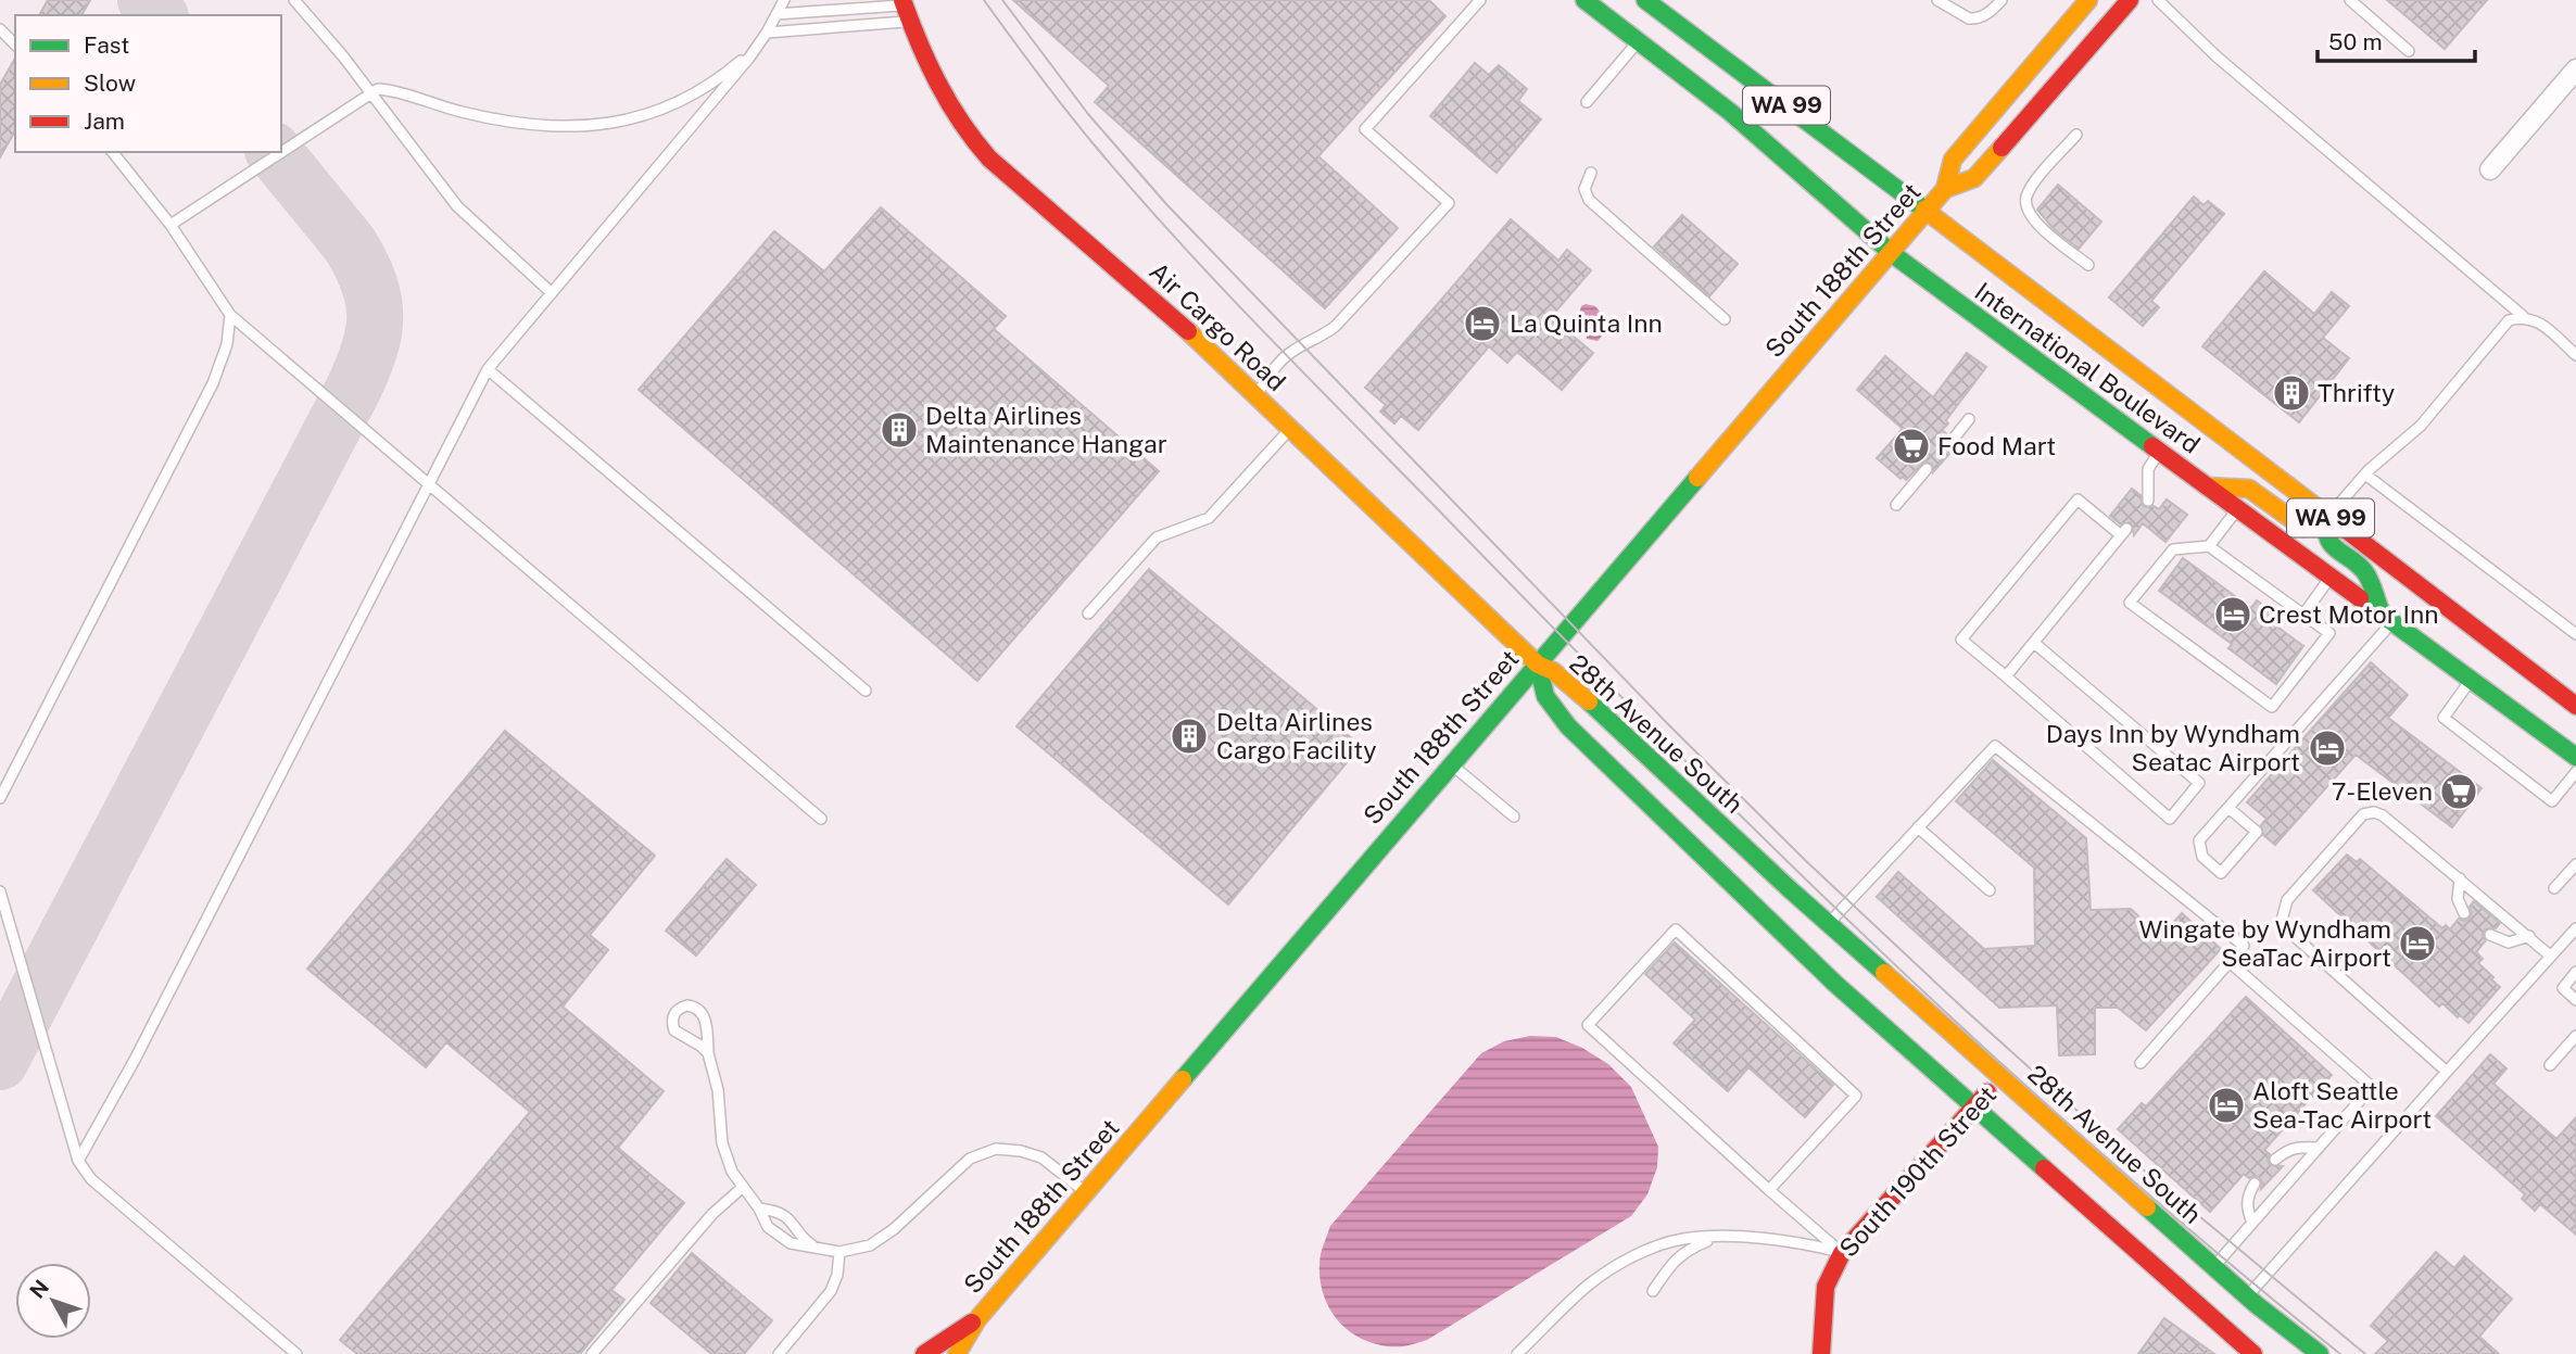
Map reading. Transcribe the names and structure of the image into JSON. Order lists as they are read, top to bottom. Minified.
{"streets":{"main road":["WA 99","South 188th Street","Air Cargo Road","International Boulevard","28th Avenue South","South 190th Street"]},"crossings":[["South 188th Street","Air Cargo Road"],["South 188th Street","International Boulevard"],["South 188th Street","28th Avenue South"],["Air Cargo Road","28th Avenue South"],["28th Avenue South","South 190th Street"]],"places":{"hotel":["La Quinta Inn","Crest Motor Inn","Days Inn by Wyndham Seatac Airport","Wingate by Wyndham SeaTac Airport","Aloft Seattle Sea-Tac Airport"],"building":["Thrifty","Delta Airlines Maintenance Hangar","Delta Airlines Cargo Facility"],"supermarket":["Food Mart","7-Eleven"]},"legend":["Fast","Slow","Jam"],"scale_bar":"50 m","north":"top left"}
